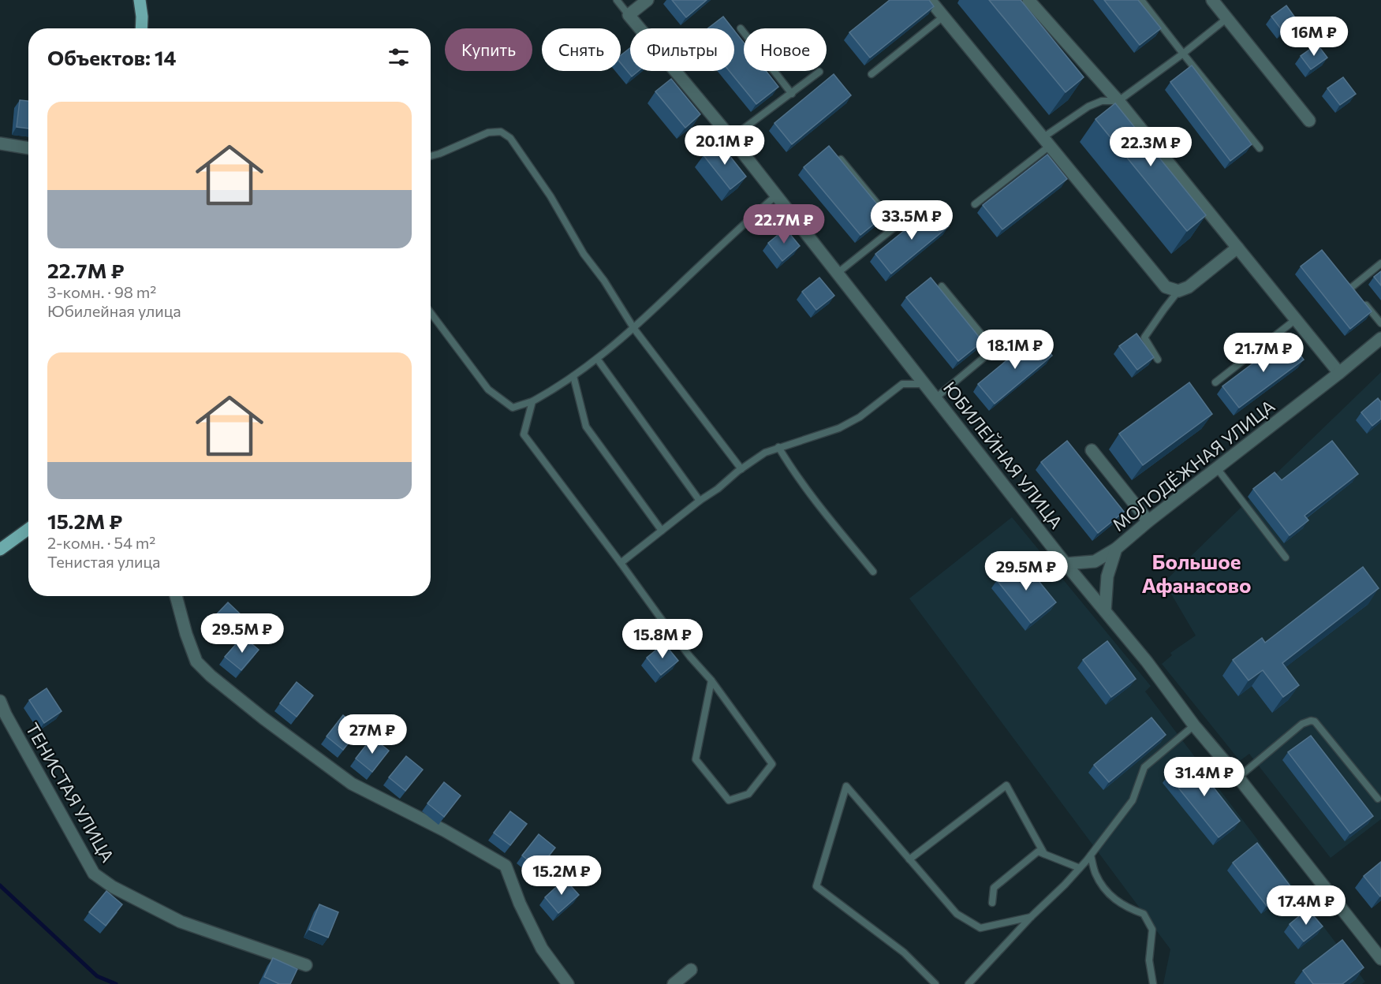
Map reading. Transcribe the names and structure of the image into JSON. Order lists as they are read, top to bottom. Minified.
{"streets":{"street":["ЮБИЛЕЙНАЯ УЛИЦА","МОЛОДЁЖНАЯ УЛИЦА","ТЕНИСТАЯ УЛИЦА"]},"crossings":[["ЮБИЛЕЙНАЯ УЛИЦА","МОЛОДЁЖНАЯ УЛИЦА"]],"districts":["Большое Афанасово"],"page":{"price":["16M ₽","20.1M ₽","22.3M ₽","33.5M ₽","22.7M ₽","18.1M ₽","21.7M ₽","29.5M ₽","29.5M ₽","15.8M ₽","27M ₽","31.4M ₽","15.2M ₽","17.4M ₽"],"chip":["Купить","Снять","Фильтры","Новое"],"heading":"Объектов: 14","list":[{"name":"22.7M ₽","note":"3-комн. · 98 m² · Юбилейная улица"},{"name":"15.2M ₽","note":"2-комн. · 54 m² · Тенистая улица"}]}}
